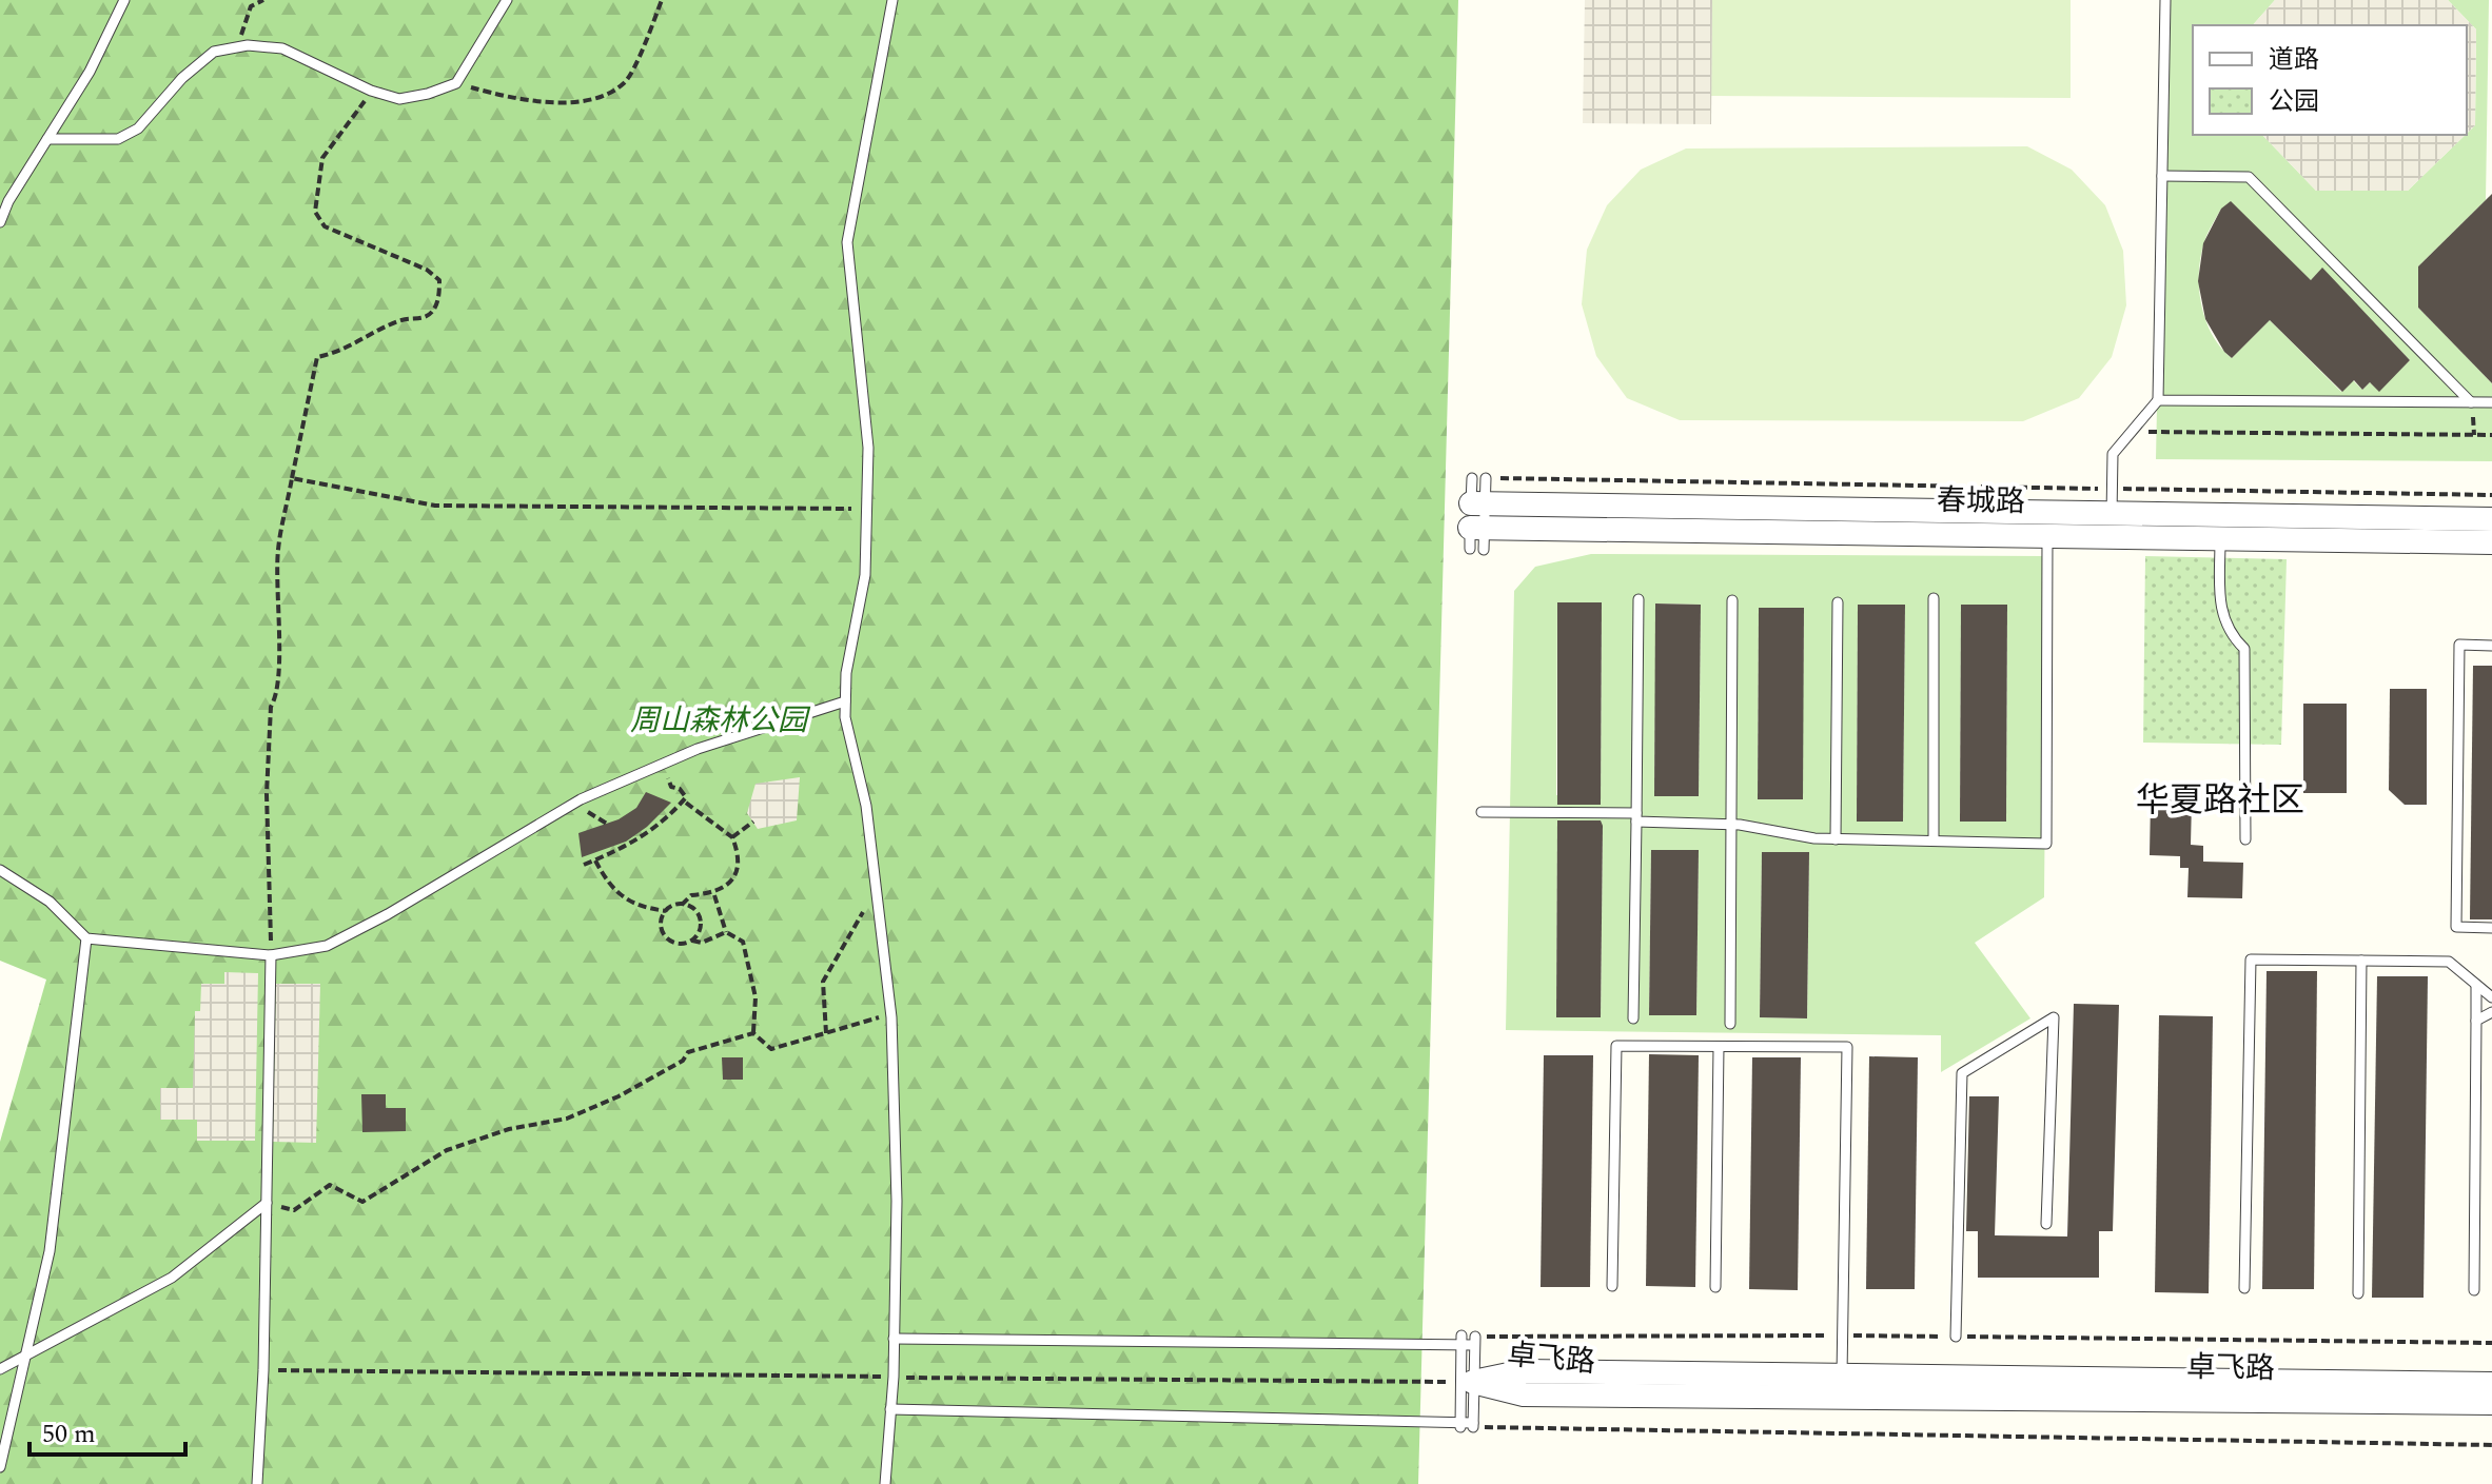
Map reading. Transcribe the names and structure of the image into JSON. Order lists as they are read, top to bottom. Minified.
{"streets":{"street":["春城路","卓飞路"]},"districts":["华夏路社区"],"parks":["周山森林公园"],"legend":["道路","公园"],"scale_bar":"50 m"}
